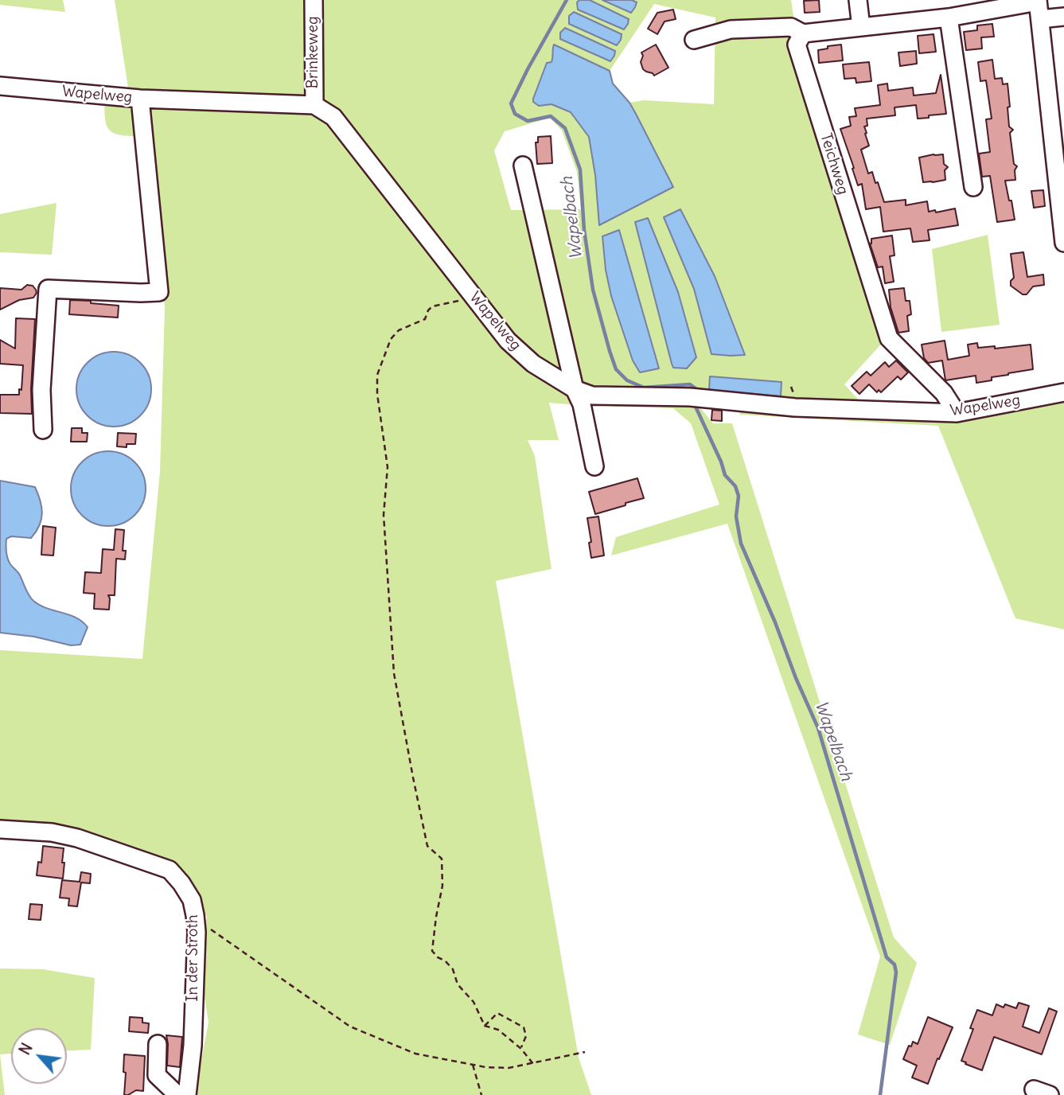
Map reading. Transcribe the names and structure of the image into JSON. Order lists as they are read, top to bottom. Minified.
{"streets":{"street":["Brinkeweg","Wapelweg","Teichweg","In der Stroth"]},"crossings":[["Brinkeweg","Wapelweg"],["Wapelweg","Teichweg"]],"water":["Wapelbach"],"north":"top left"}
